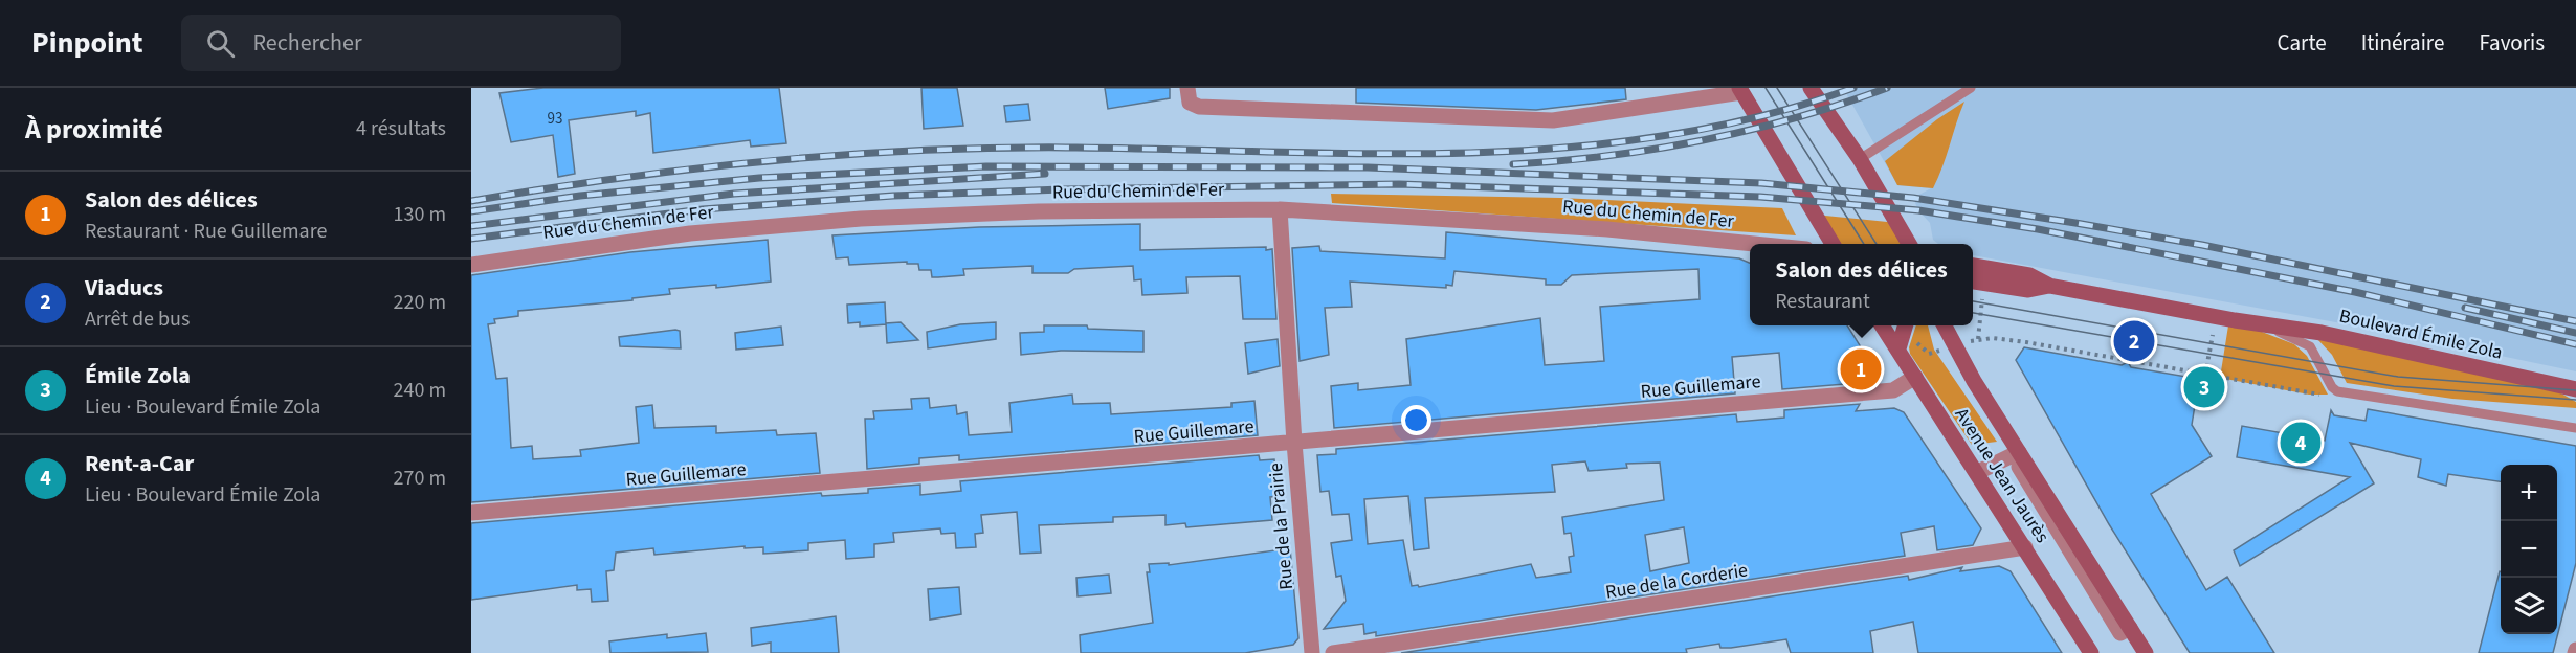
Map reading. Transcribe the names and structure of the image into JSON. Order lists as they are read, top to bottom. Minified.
{"streets":{"main road":["Boulevard Émile Zola","Avenue Jean Jaurès"],"street":["Rue du Chemin de Fer","Rue Guillemare","Rue de la Prairie","Rue de la Corderie"]},"crossings":[["Rue du Chemin de Fer","Rue de la Prairie"],["Rue Guillemare","Avenue Jean Jaurès"],["Rue Guillemare","Rue de la Prairie"],["Avenue Jean Jaurès","Rue de la Corderie"]],"house_numbers":["93"],"page":{"header":"Pinpoint","search":"Rechercher","nav":["Carte","Itinéraire","Favoris"],"heading":["À proximité","4 résultats"],"list":[{"mark":"1","name":"Salon des délices","note":"Restaurant · Rue Guillemare","value":"130 m"},{"mark":"2","name":"Viaducs","note":"Arrêt de bus","value":"220 m"},{"mark":"3","name":"Émile Zola","note":"Lieu · Boulevard Émile Zola","value":"240 m"},{"mark":"4","name":"Rent-a-Car","note":"Lieu · Boulevard Émile Zola","value":"270 m"}],"popup":["Salon des délices","Restaurant"],"pins":["2","1","3","4"],"map_buttons":["+","−"]}}
